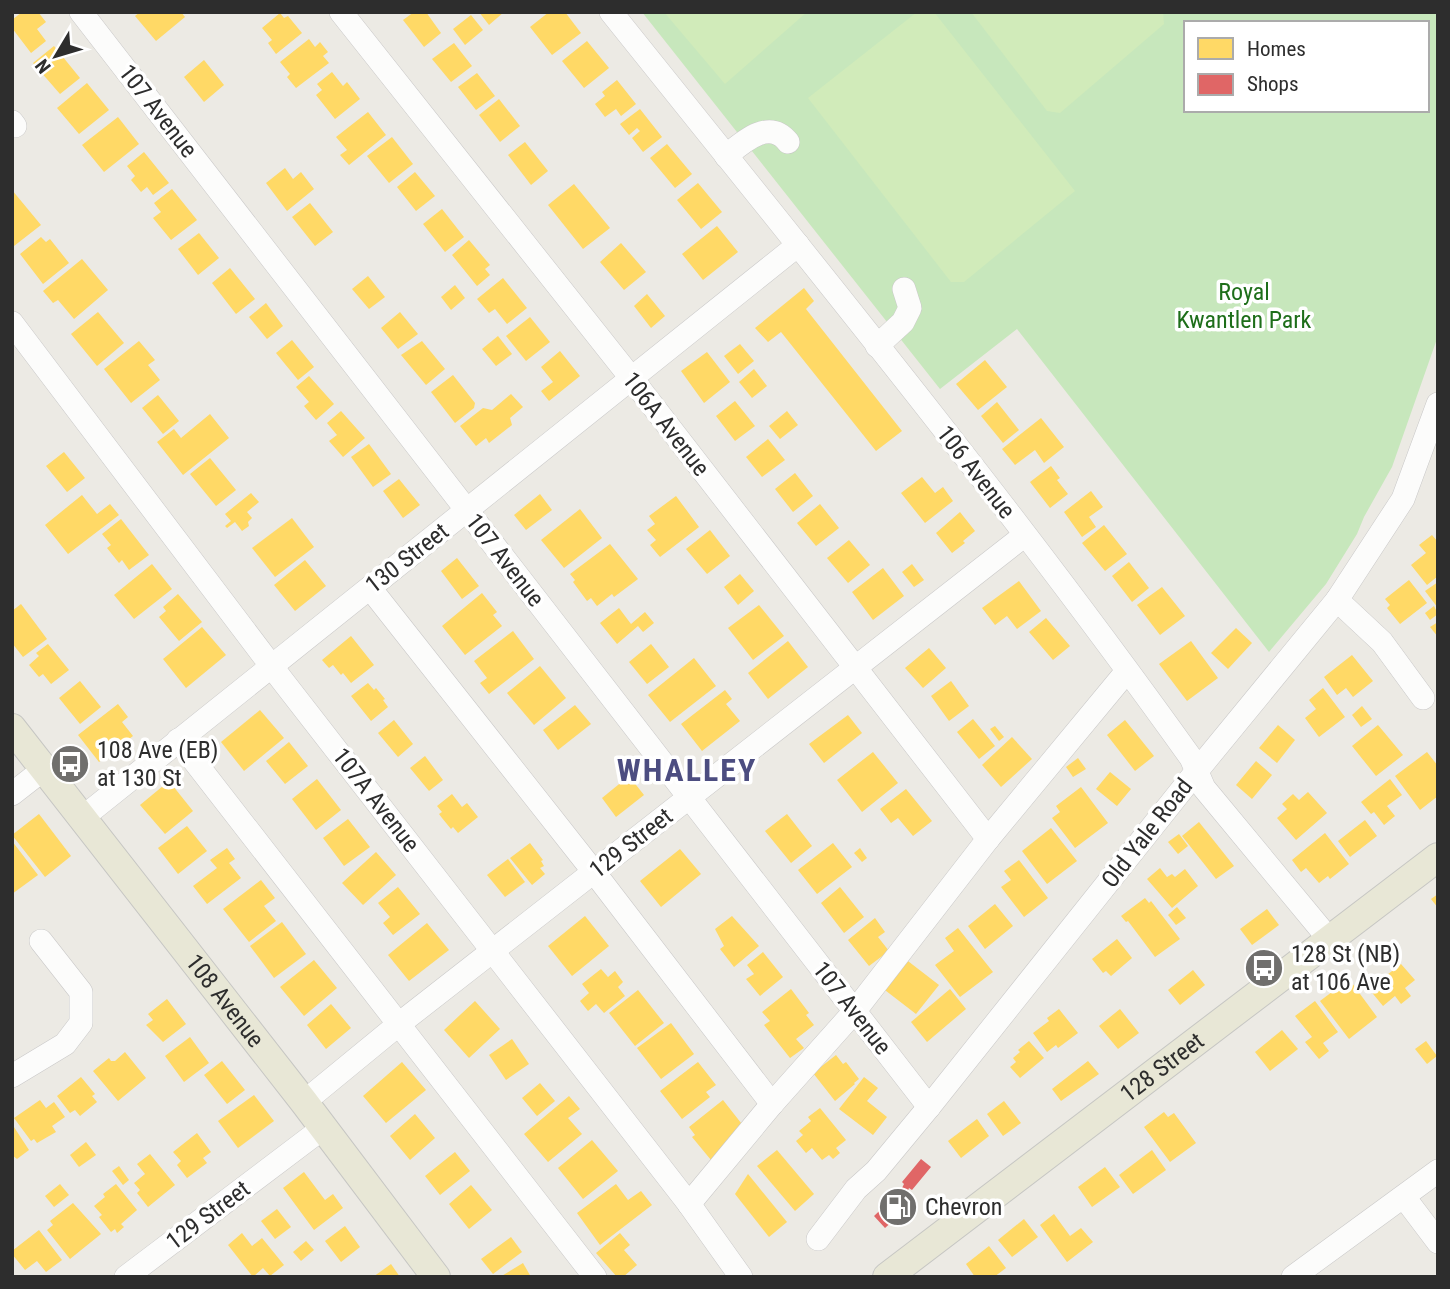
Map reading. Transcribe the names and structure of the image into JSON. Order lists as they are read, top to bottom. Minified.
{"streets":{"main road":["108 Avenue","128 Street"],"street":["107 Avenue","106A Avenue","106 Avenue","130 Street","107A Avenue","Old Yale Road","129 Street"]},"crossings":[["107 Avenue","130 Street"],["107 Avenue","Old Yale Road"],["107 Avenue","129 Street"],["106A Avenue","130 Street"],["106A Avenue","129 Street"],["106 Avenue","130 Street"],["106 Avenue","Old Yale Road"],["106 Avenue","129 Street"],["106 Avenue","128 Street"],["130 Street","107A Avenue"],["130 Street","108 Avenue"],["107A Avenue","129 Street"],["129 Street","108 Avenue"]],"districts":["WHALLEY"],"parks":["Royal Kwantlen Park"],"places":{"bus stop":["108 Ave (EB) at 130 St","128 St (NB) at 106 Ave"],"fuel station":["Chevron"]},"legend":["Homes","Shops"],"north":"bottom left"}
